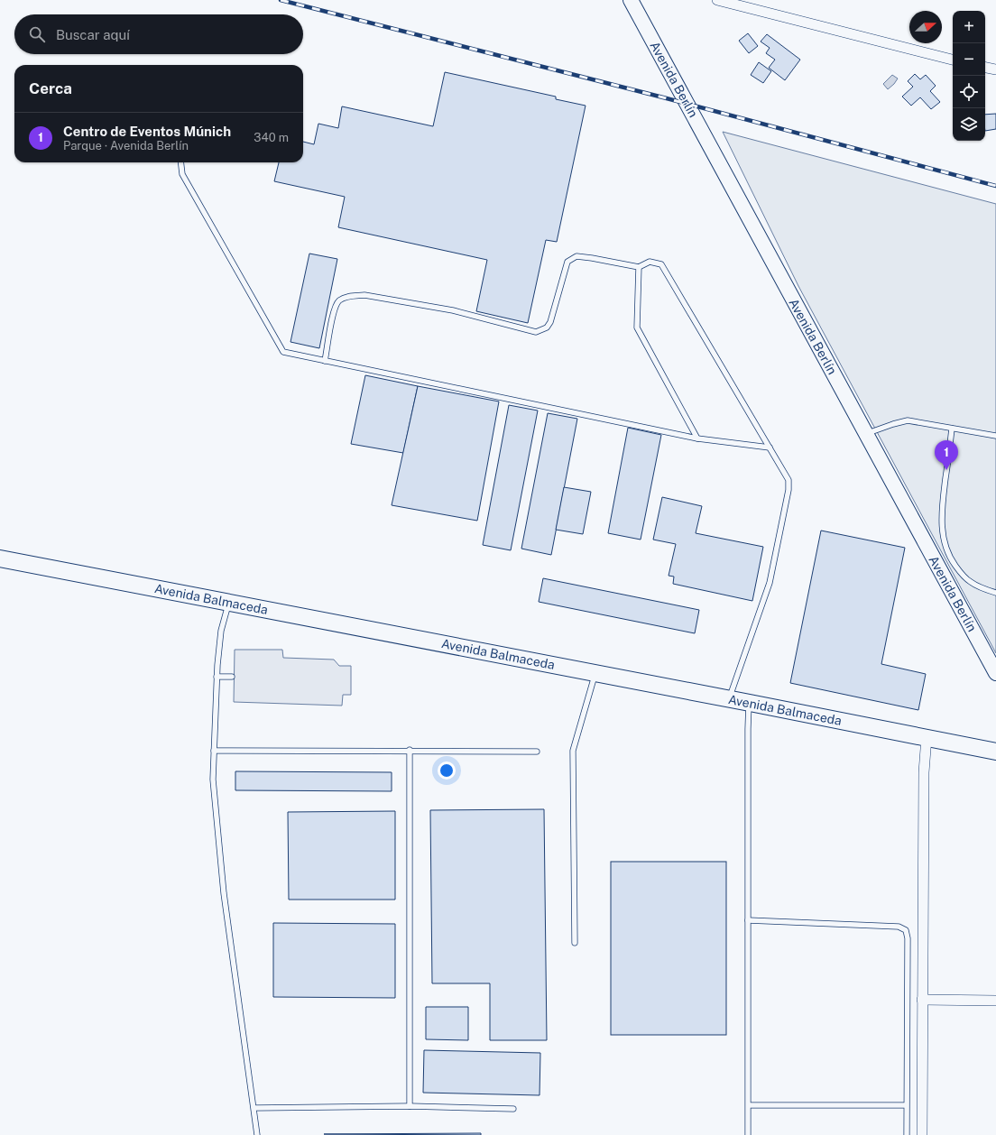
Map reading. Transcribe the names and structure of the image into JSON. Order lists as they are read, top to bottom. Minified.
{"streets":{"main road":["Avenida Balmaceda"],"street":["Avenida Berlín"]},"north":"right","page":{"map_buttons":["+","−"],"search":"Buscar aquí","heading":"Cerca","list":[{"mark":"1","name":"Centro de Eventos Múnich","note":"Parque · Avenida Berlín","value":"340 m"}],"pins":"1"}}
